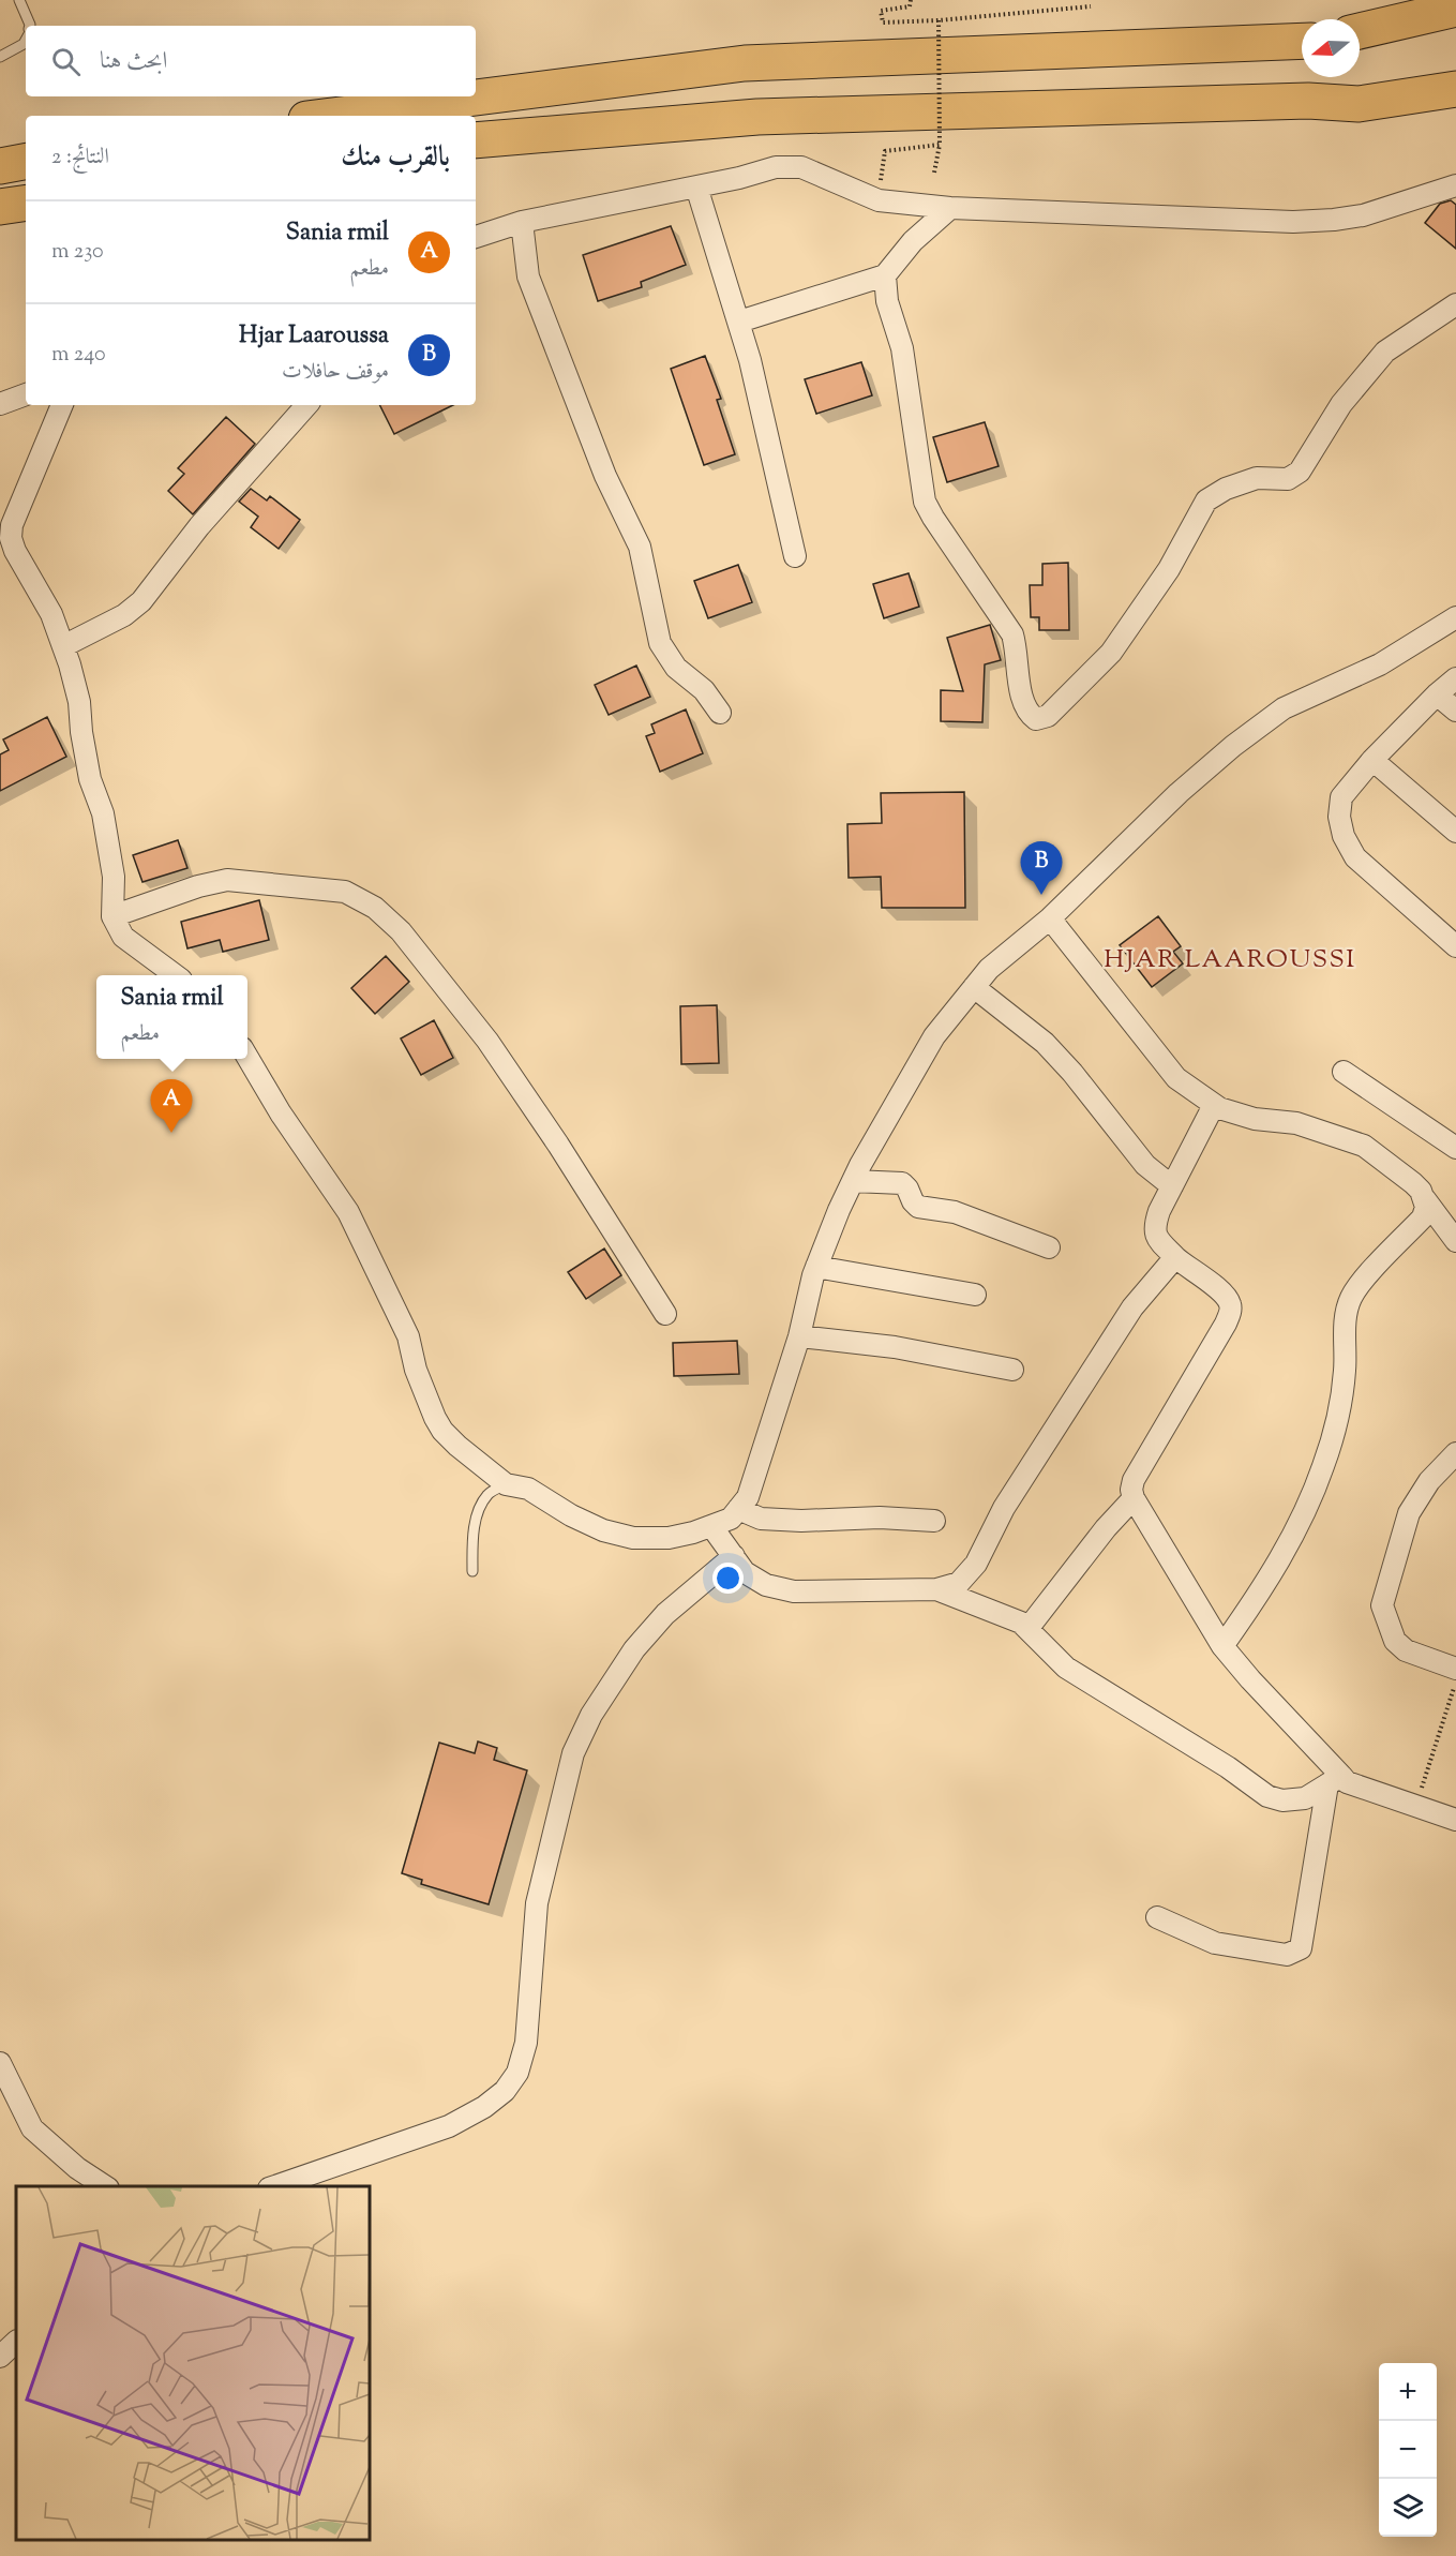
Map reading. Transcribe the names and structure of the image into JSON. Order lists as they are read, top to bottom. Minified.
{"districts":["HJAR LAAROUSSI"],"north":"left","page":{"search":"ابحث هنا","heading":["بالقرب منك","النتائج: 2"],"list":[{"mark":"A","name":"Sania rmil","note":"مطعم","value":"230 m"},{"mark":"B","name":"Hjar Laaroussa","note":"موقف حافلات","value":"240 m"}],"pins":["B","A"],"popup":["Sania rmil","مطعم"],"map_buttons":["+","−"]}}
